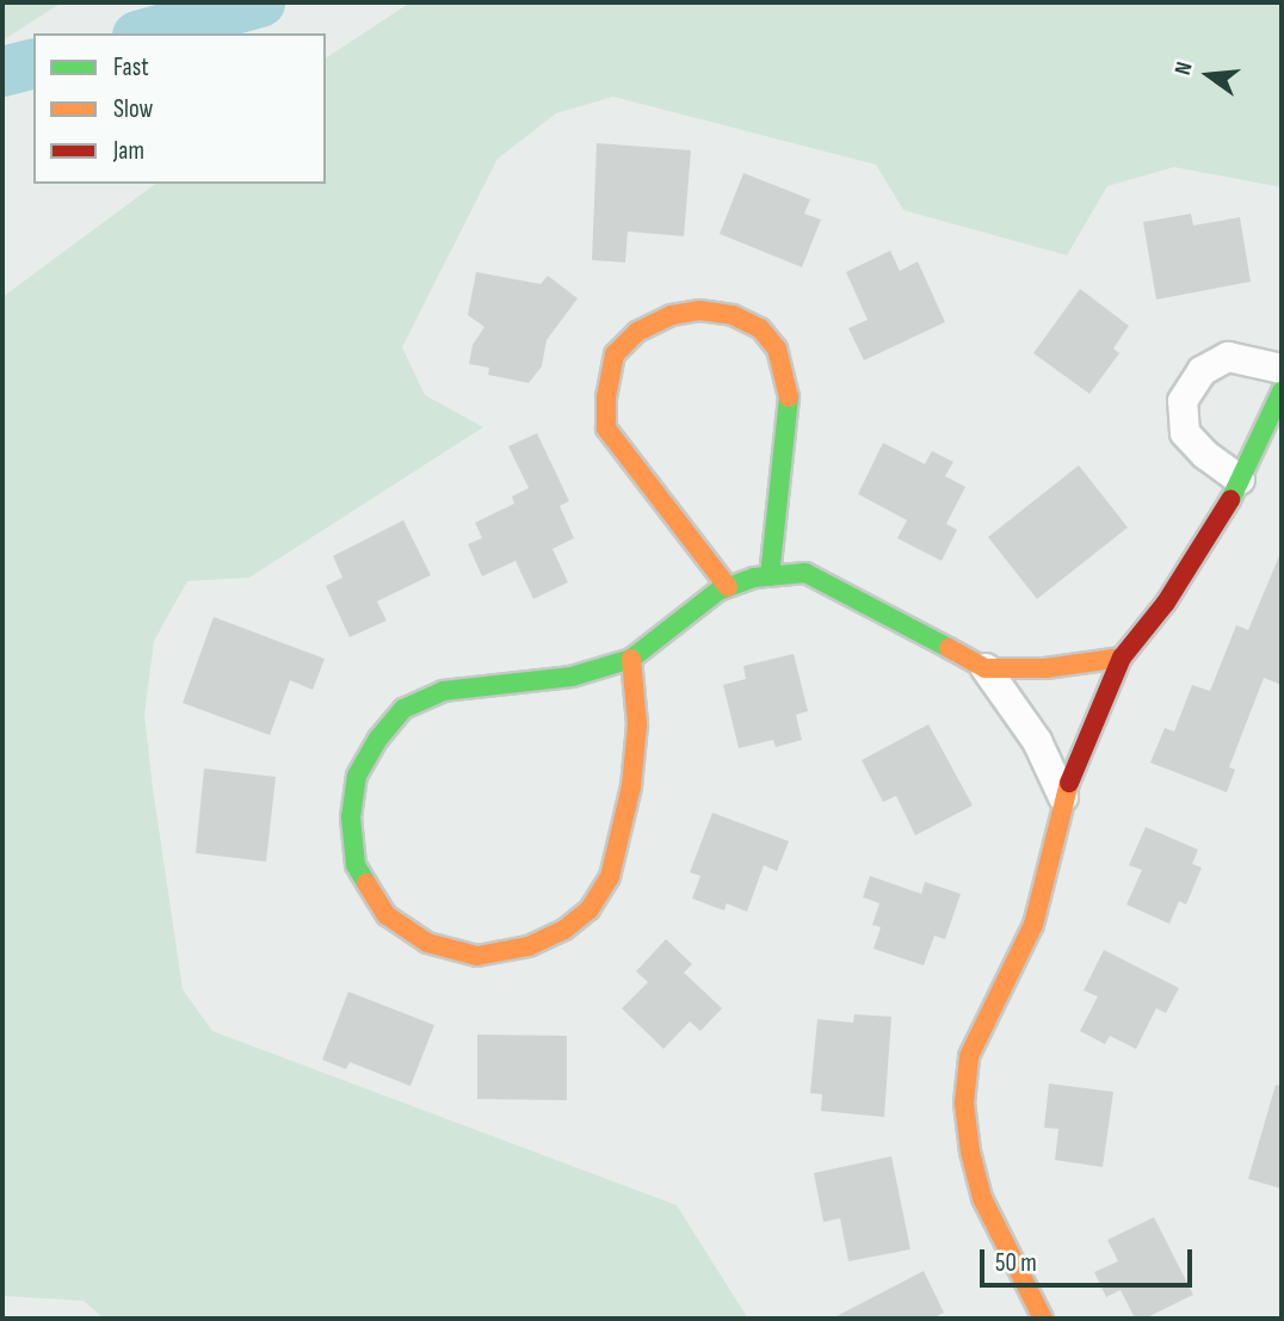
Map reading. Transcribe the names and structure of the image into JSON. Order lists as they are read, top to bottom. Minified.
{"legend":["Fast","Slow","Jam"],"scale_bar":"50 m","north":"left"}
